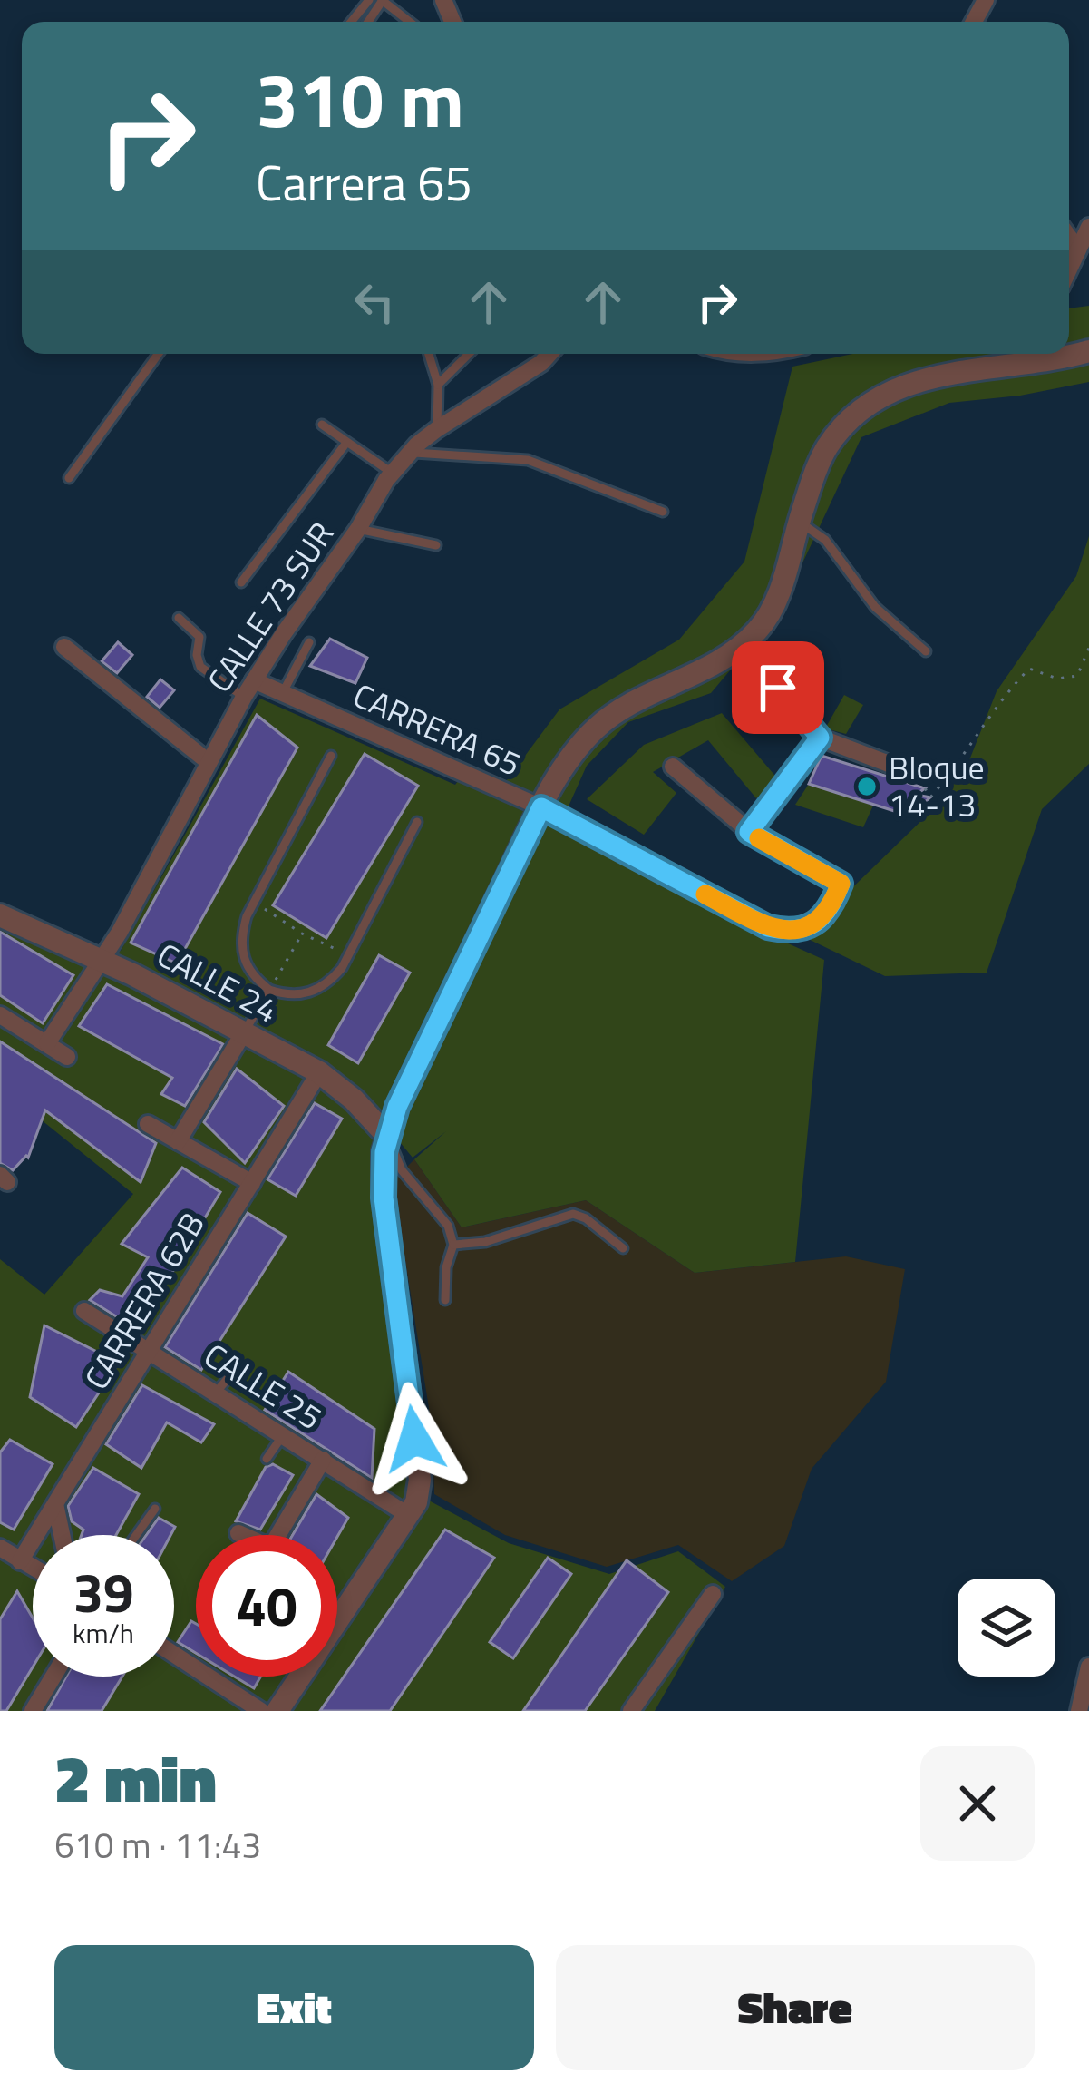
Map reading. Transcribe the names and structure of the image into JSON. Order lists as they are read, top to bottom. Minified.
{"streets":{"street":["CALLE 73 SUR","CARRERA 65","CALLE 24","CARRERA 62B","CALLE 25"]},"crossings":[["CALLE 73 SUR","CARRERA 65"],["CALLE 73 SUR","CALLE 24"],["CALLE 24","CARRERA 62B"],["CARRERA 62B","CALLE 25"]],"places":["Bloque 14-13"],"page":{"turn":["310 m","Carrera 65"],"speed":"39 km/h","limit":"40","heading":["2 min","610 m · 11:43"],"buttons":["Exit","Share"]}}
